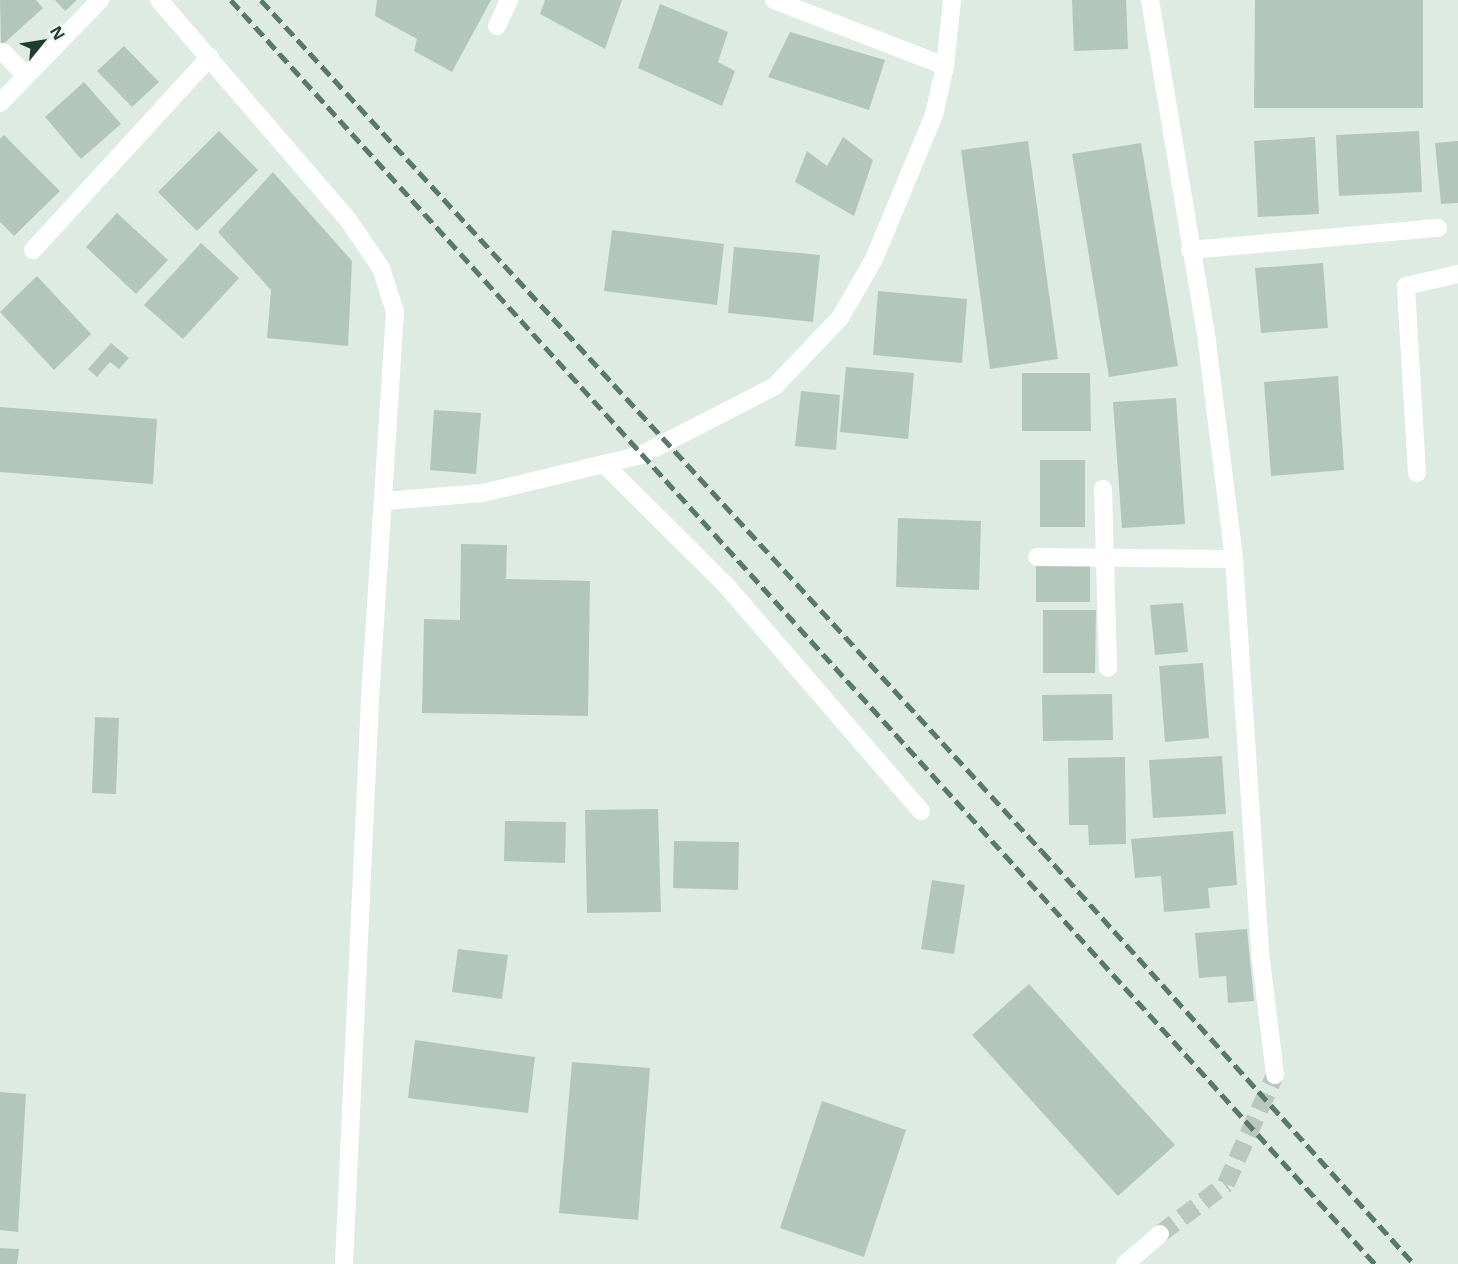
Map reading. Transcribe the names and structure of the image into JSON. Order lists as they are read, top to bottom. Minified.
{"north":"top right"}
